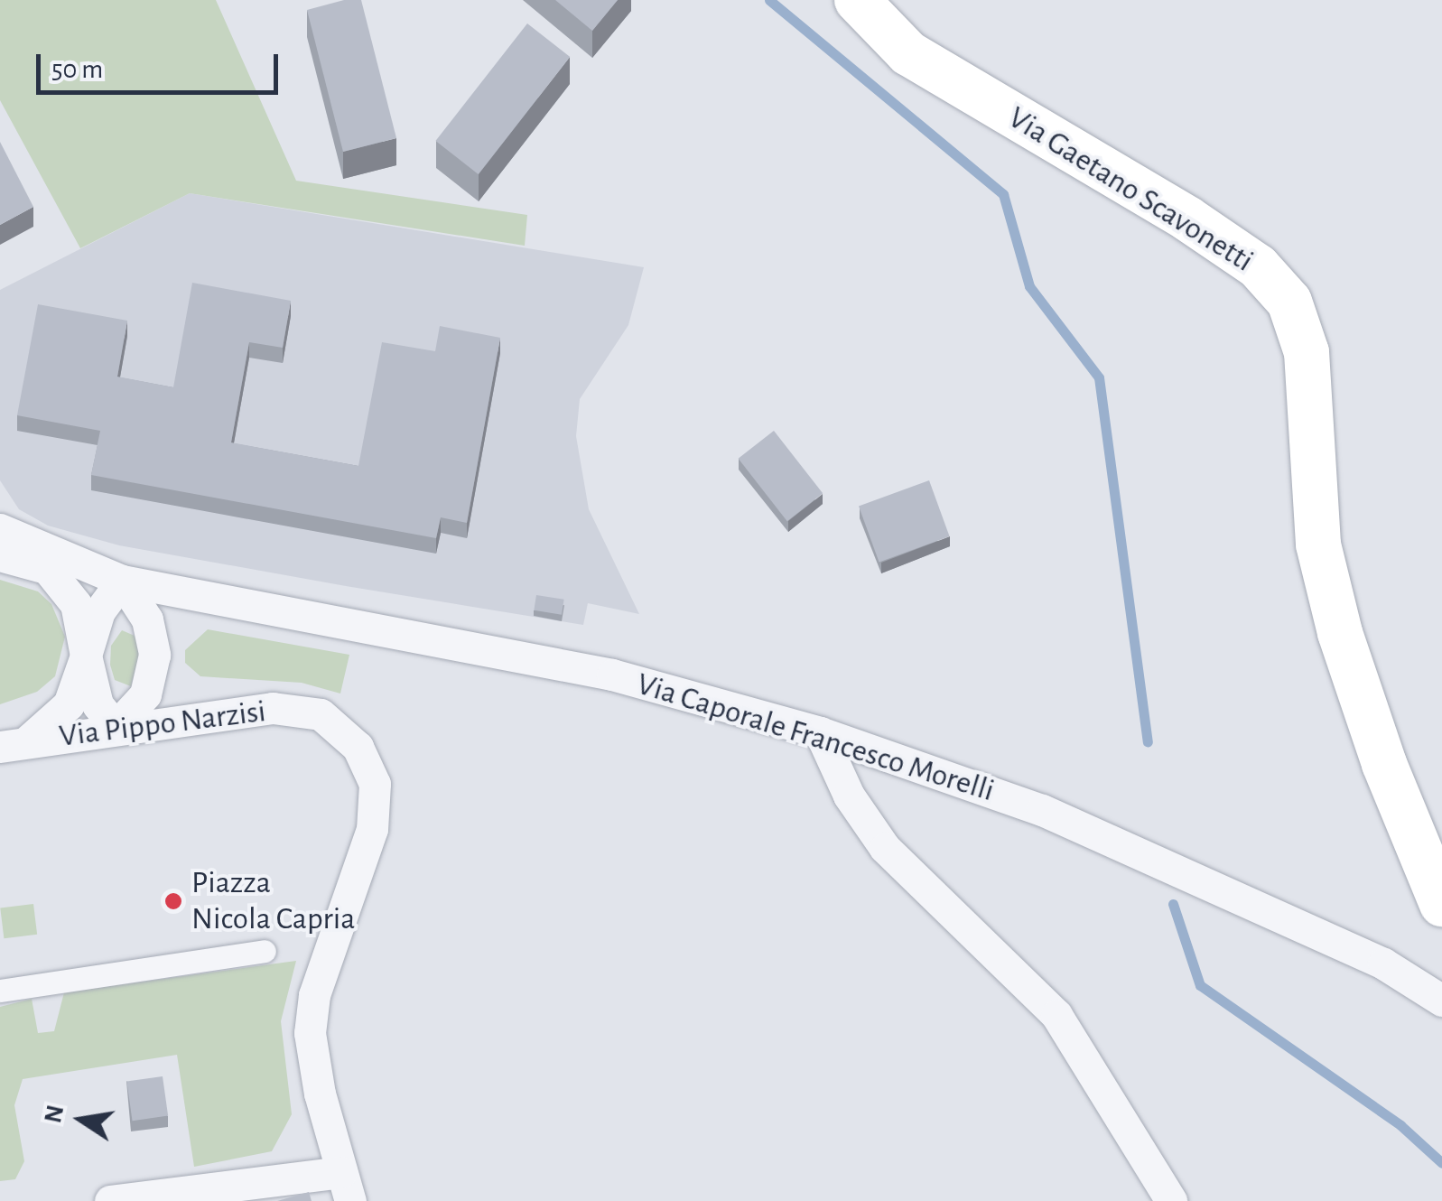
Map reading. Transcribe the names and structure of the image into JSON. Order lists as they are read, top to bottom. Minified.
{"streets":{"main road":["Via Gaetano Scavonetti"],"street":["Via Pippo Narzisi","Via Caporale Francesco Morelli"]},"places":["Piazza Nicola Capria"],"scale_bar":"50 m","north":"left"}
